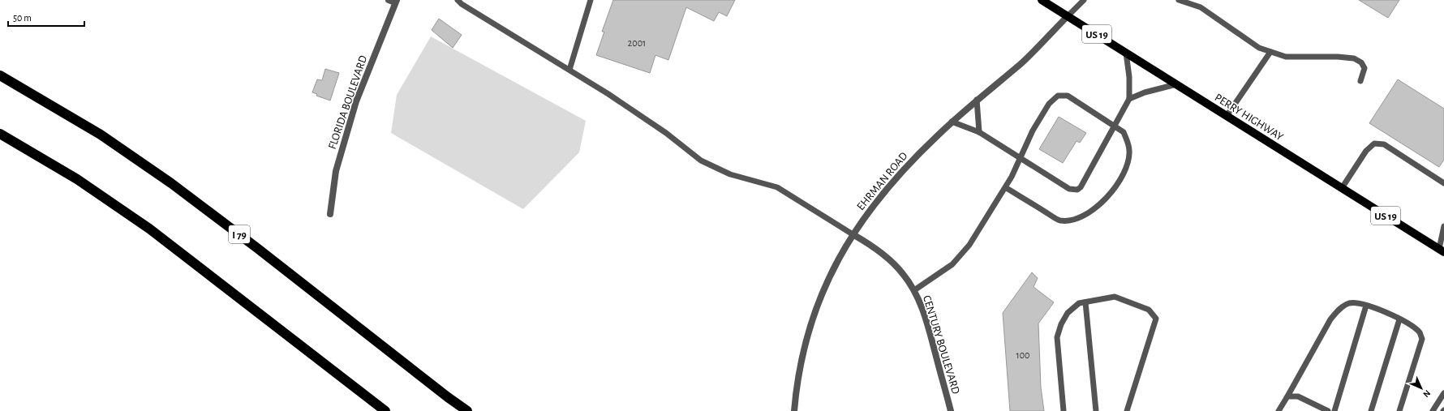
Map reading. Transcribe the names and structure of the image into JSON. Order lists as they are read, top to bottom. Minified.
{"streets":{"highway":["I 79"],"main road":["US 19","PERRY HIGHWAY"],"street":["FLORIDA BOULEVARD","EHRMAN ROAD","CENTURY BOULEVARD"]},"crossings":[["PERRY HIGHWAY","EHRMAN ROAD"],["EHRMAN ROAD","CENTURY BOULEVARD"]],"house_numbers":["2001","100"],"scale_bar":"50 m","north":"bottom right"}
